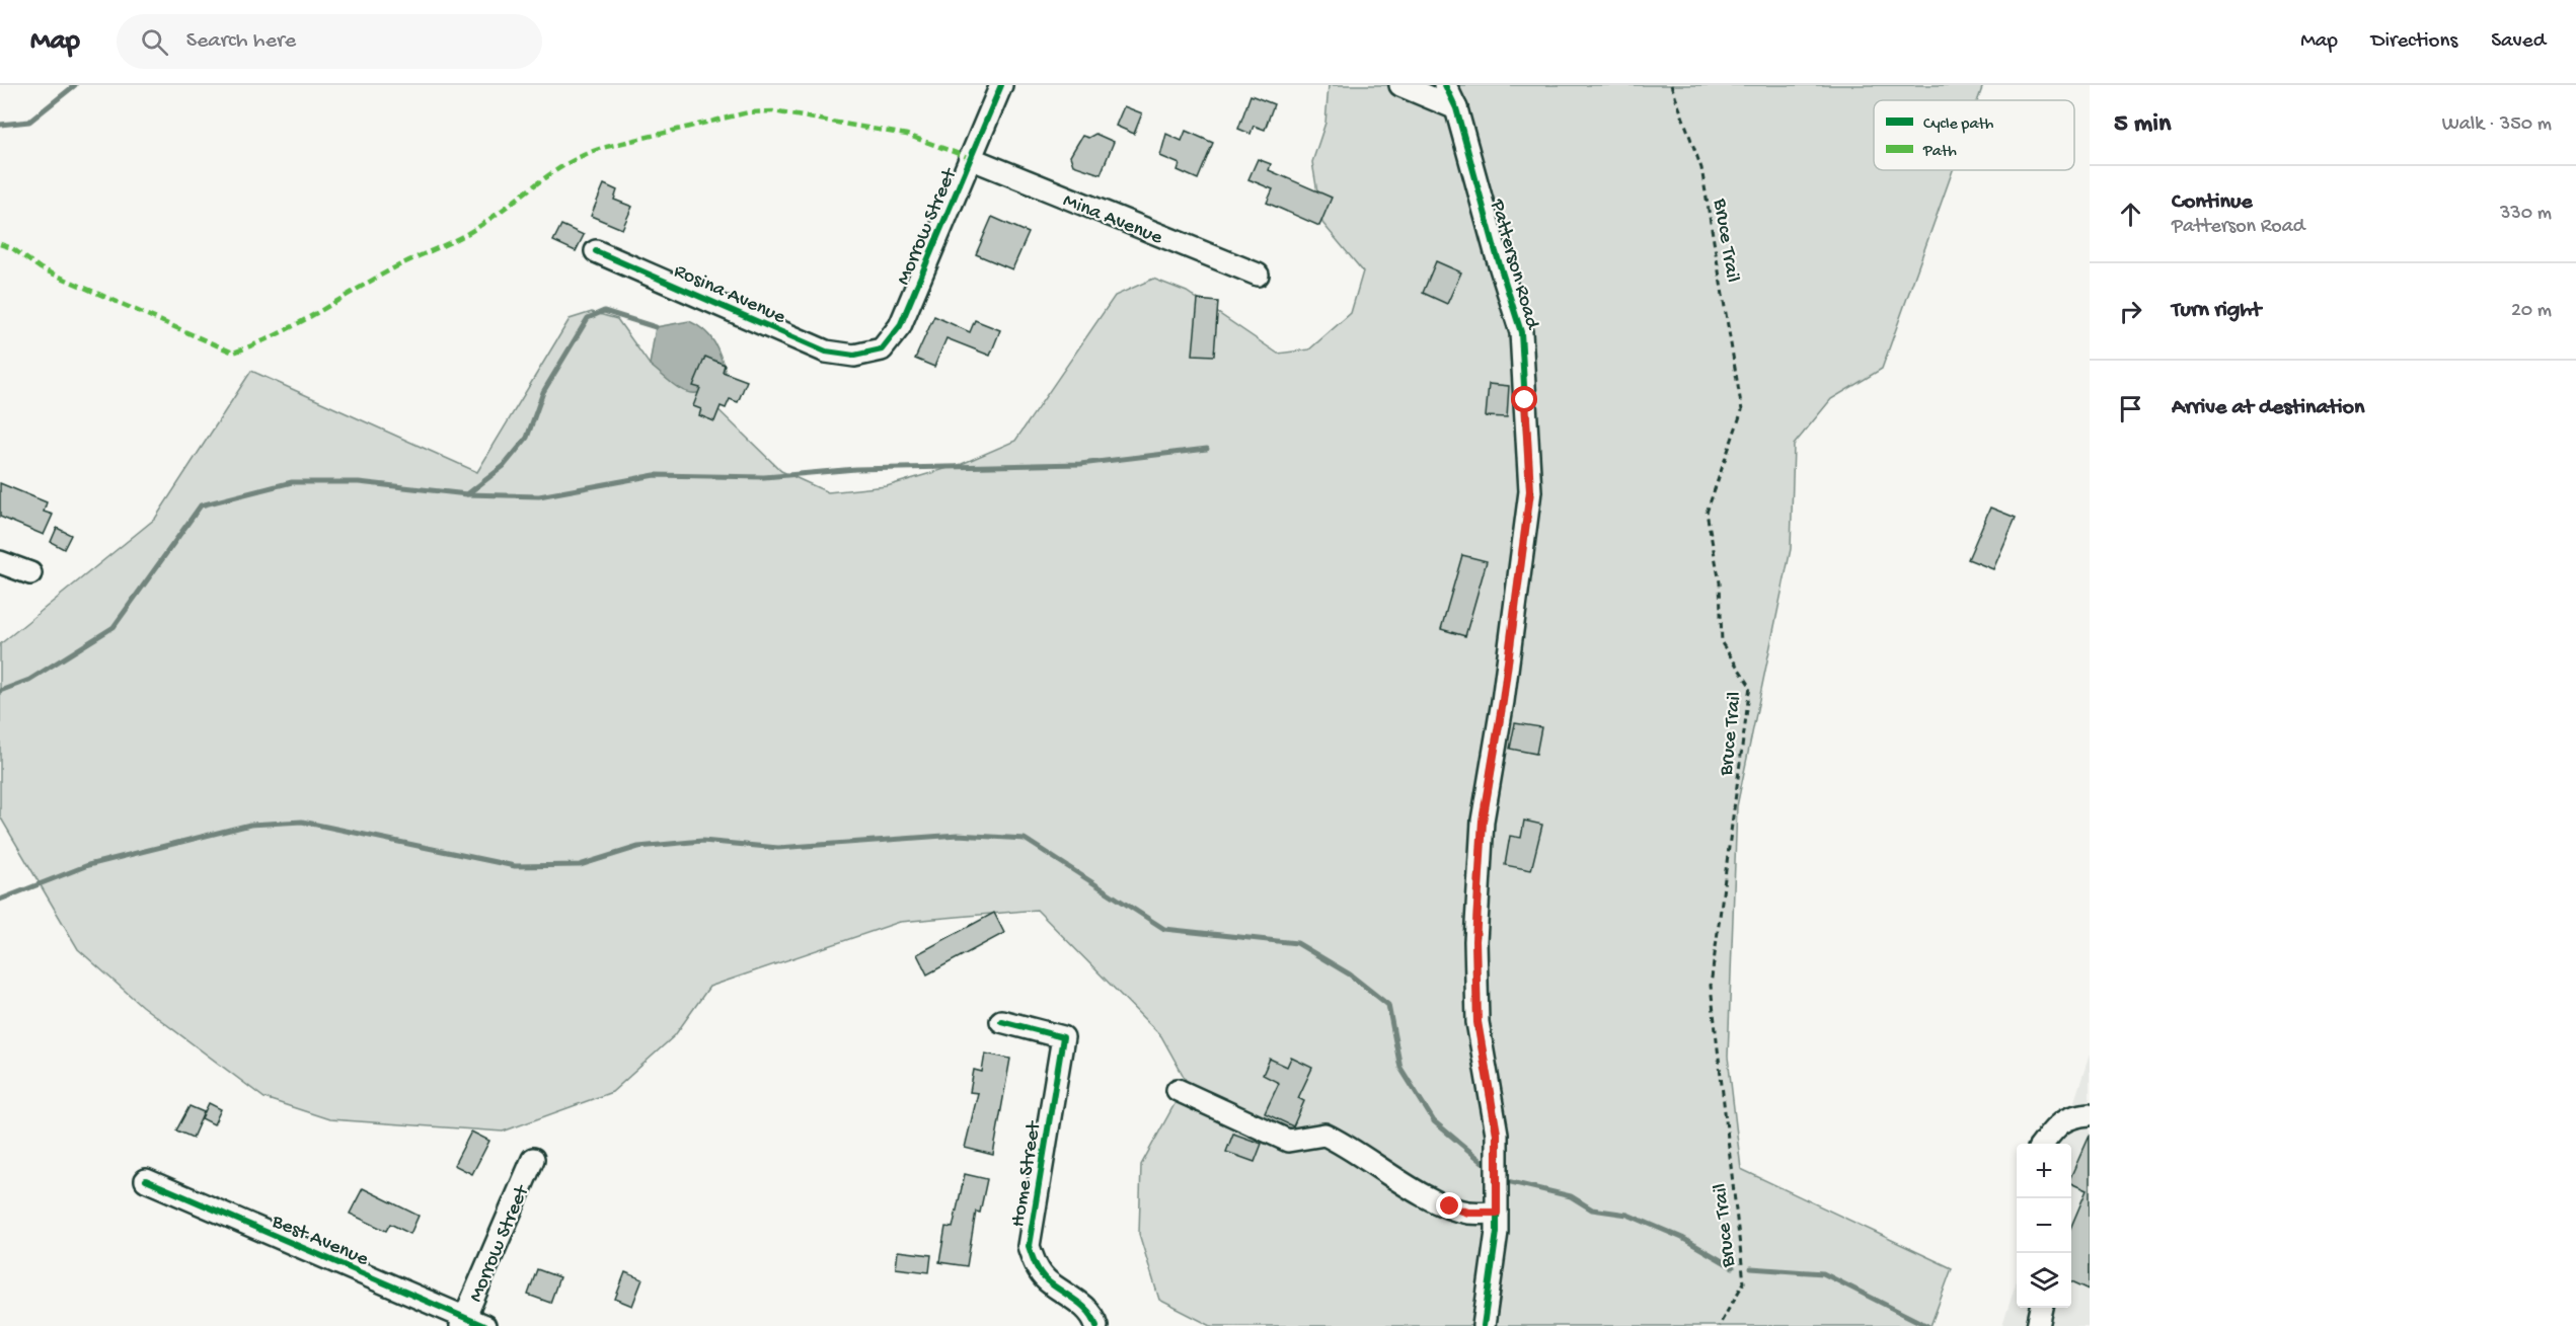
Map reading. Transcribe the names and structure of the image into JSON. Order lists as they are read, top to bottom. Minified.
{"streets":{"street":["Mina Avenue","Morrow Street","Patterson Road","Rosina Avenue","Home Street","Best Avenue"],"path":["Bruce Trail"]},"crossings":[["Mina Avenue","Morrow Street"],["Morrow Street","Rosina Avenue"],["Morrow Street","Best Avenue"]],"legend":["Cycle path","Path"],"page":{"header":"Map","search":"Search here","nav":["Map","Directions","Saved"],"heading":["5 min","Walk · 350 m"],"list":[["Continue","Patterson Road","330 m"],["Turn right","20 m"],"Arrive at destination"],"map_buttons":["+","−"]}}
